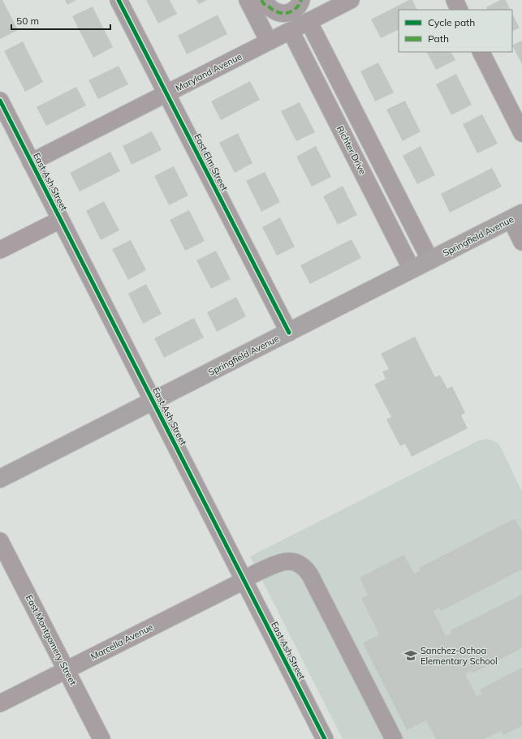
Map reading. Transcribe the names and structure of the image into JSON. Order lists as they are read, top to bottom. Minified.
{"streets":{"main road":["Springfield Avenue"],"street":["Maryland Avenue","Richter Drive","East Elm Street","East Ash Street","East Montgomery Street","Marcella Avenue"]},"crossings":[["Maryland Avenue","Richter Drive"],["Maryland Avenue","East Elm Street"],["Maryland Avenue","East Ash Street"],["Richter Drive","Springfield Avenue"],["East Elm Street","Springfield Avenue"],["East Ash Street","Springfield Avenue"],["East Ash Street","Marcella Avenue"],["East Montgomery Street","Marcella Avenue"]],"places":{"school or university":["Sanchez-Ochoa Elementary School"]},"legend":["Cycle path","Path"],"scale_bar":"50 m"}
